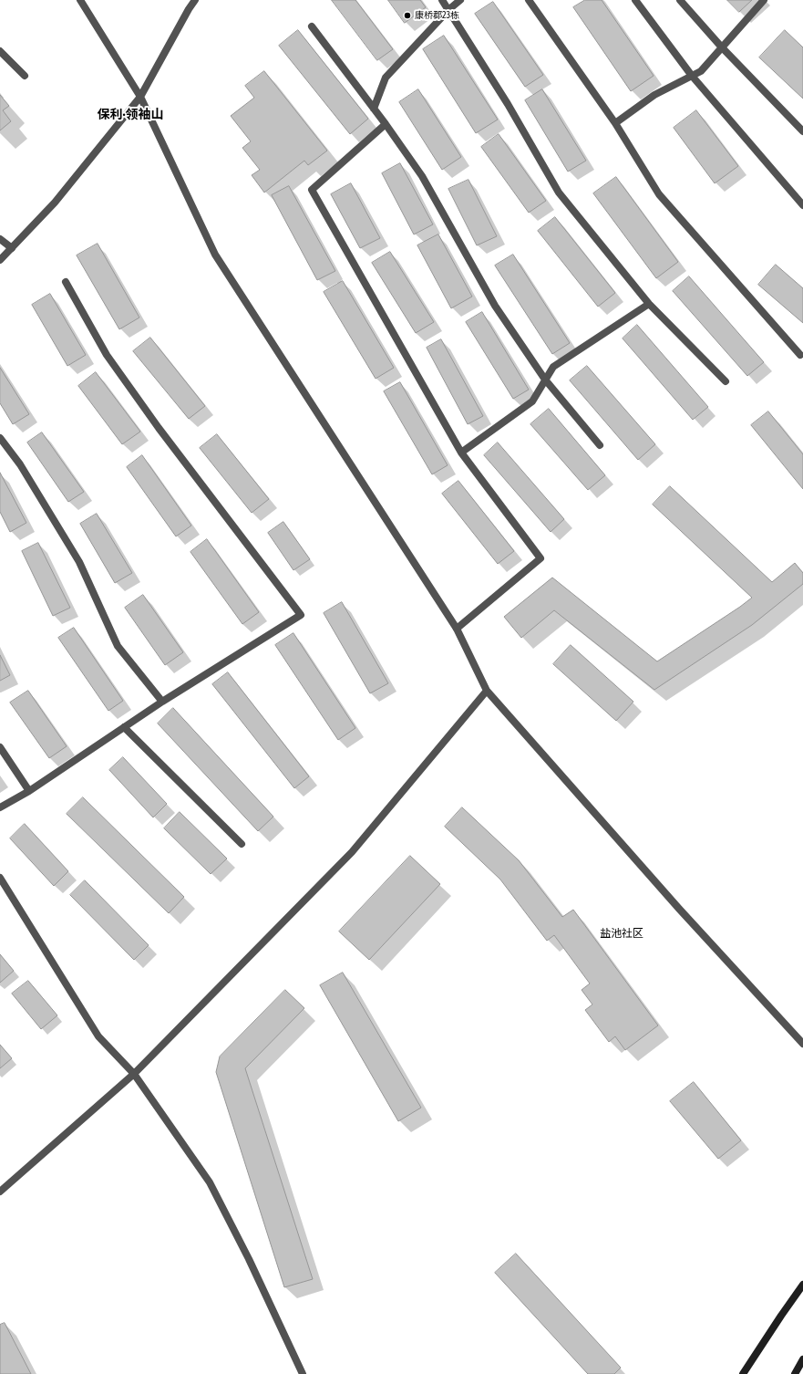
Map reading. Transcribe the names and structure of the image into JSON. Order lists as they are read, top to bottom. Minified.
{"districts":["保利·领袖山","盐池社区"],"places":["康桥郡23栋"]}
